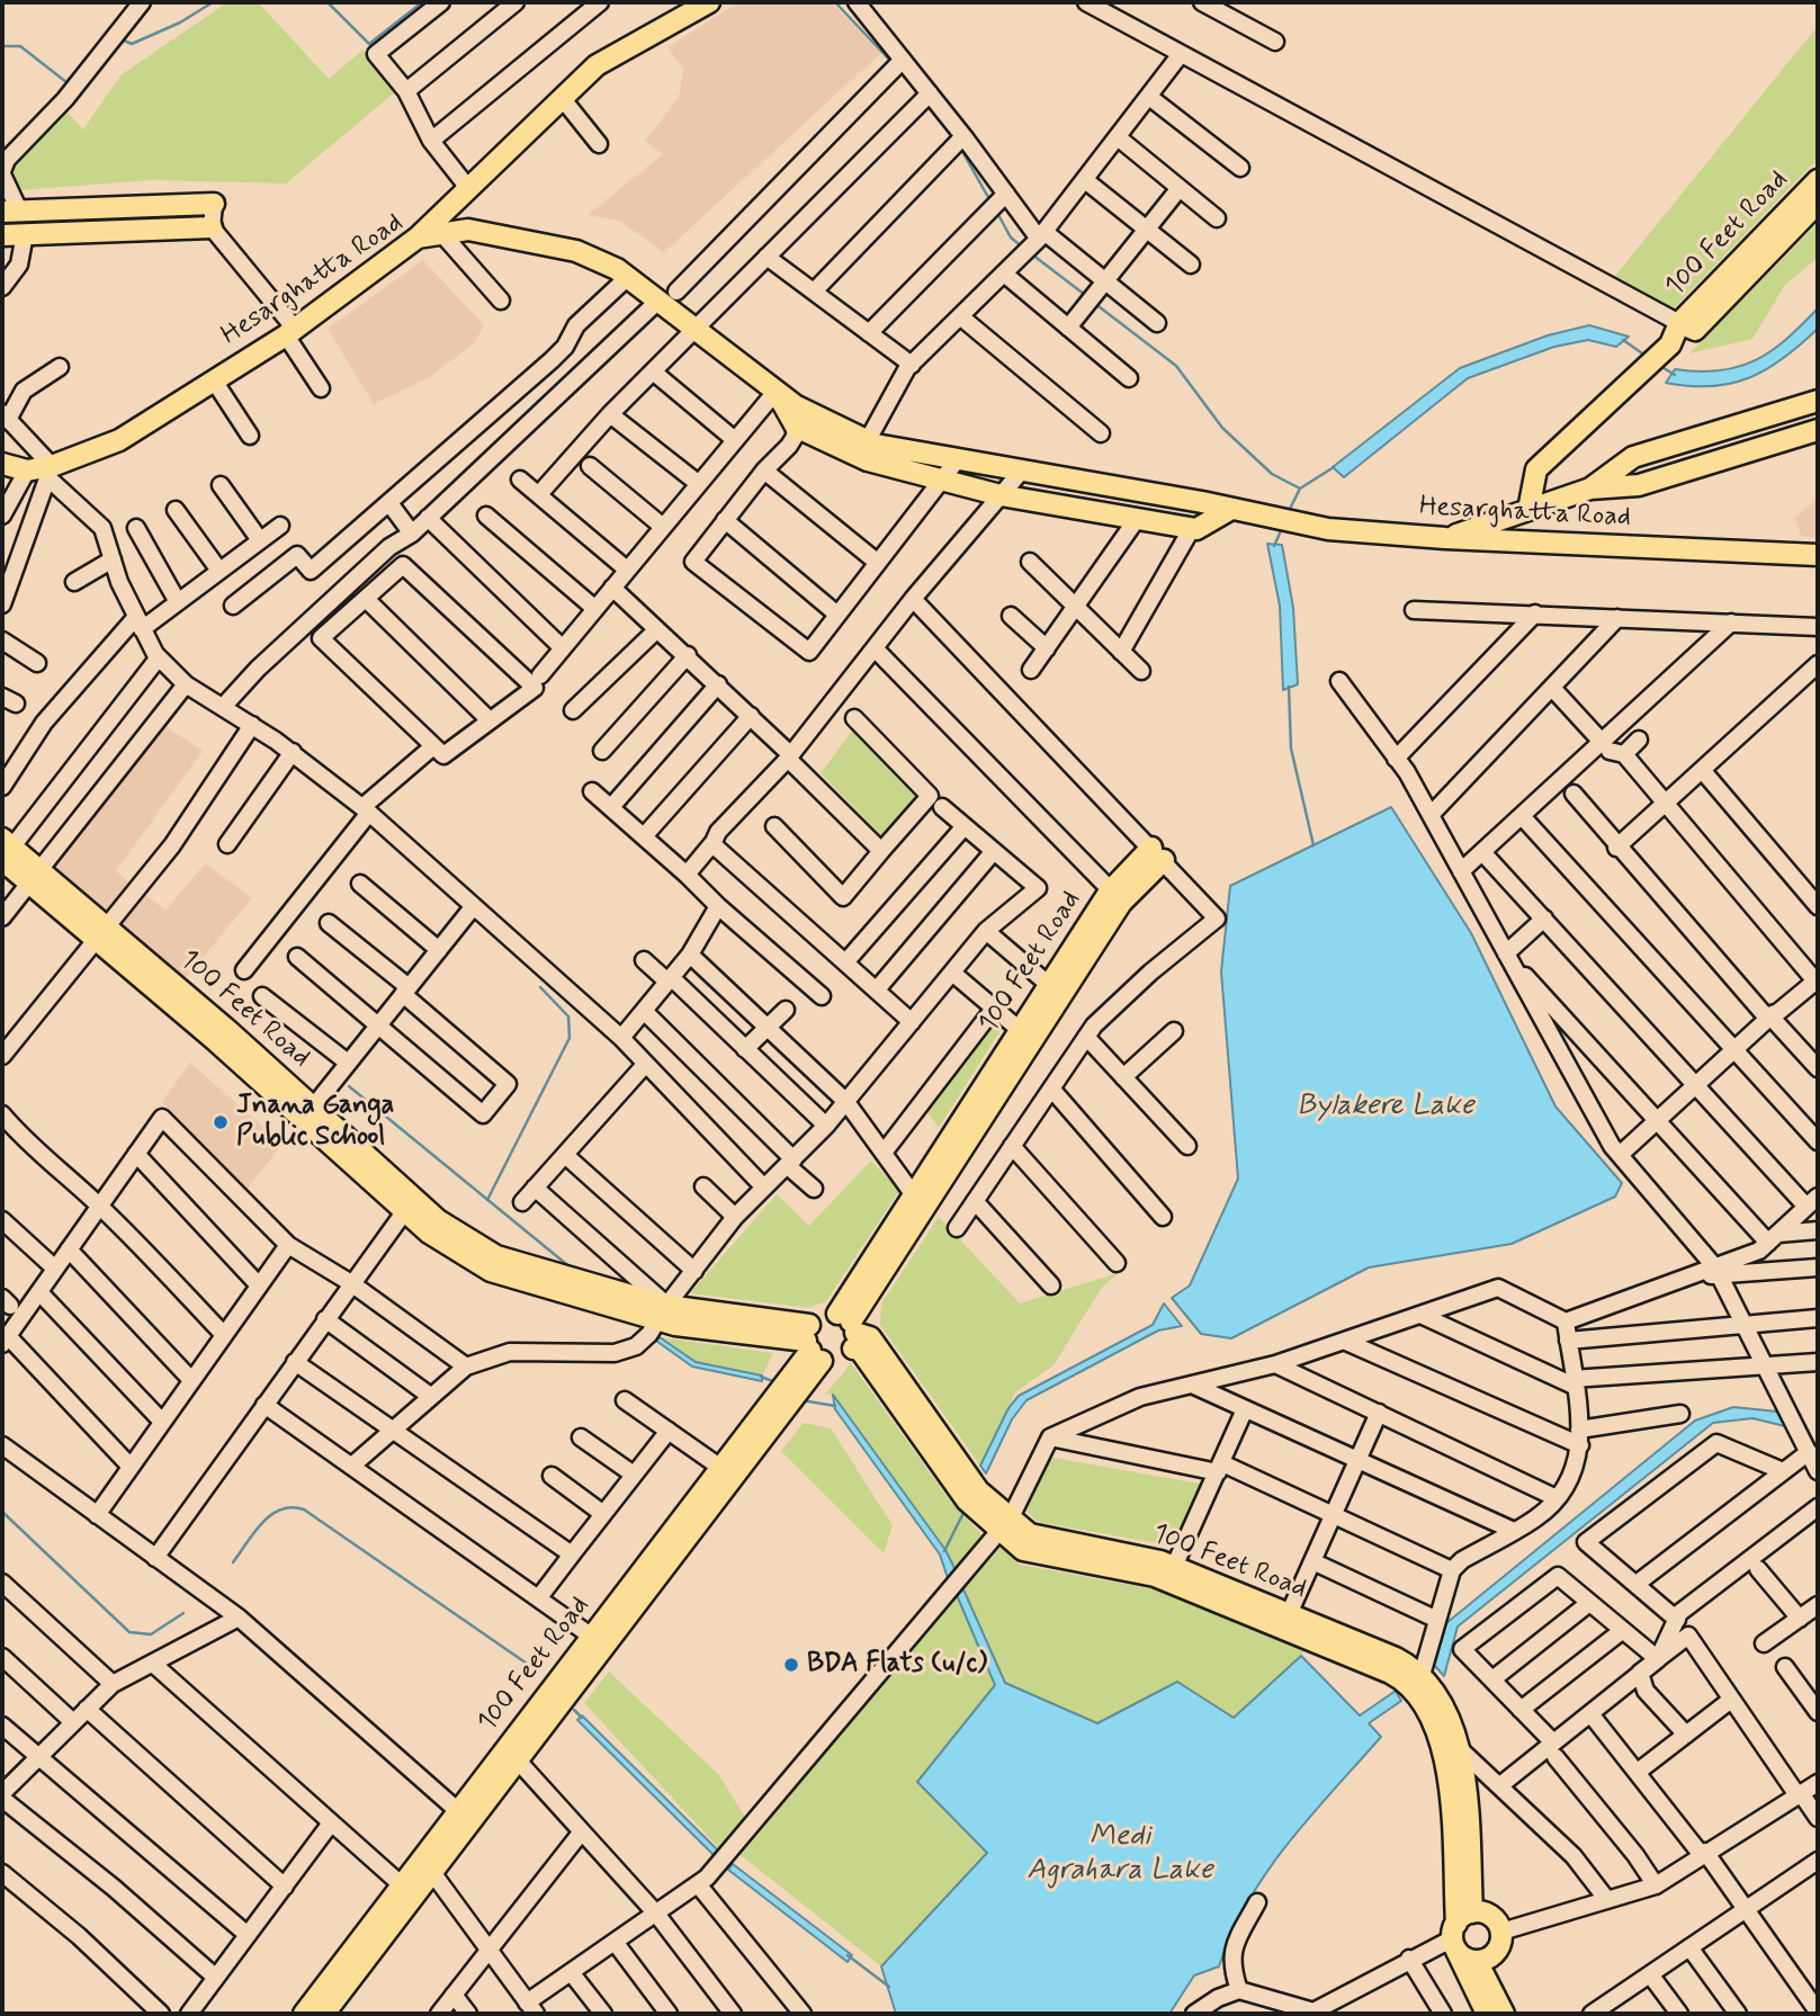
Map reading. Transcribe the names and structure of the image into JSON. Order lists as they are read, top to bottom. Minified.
{"streets":{"main road":["100 Feet Road","Hesarghatta Road"]},"water":["Bylakere Lake","Medi Agrahara Lake"],"places":["Jnana Ganga Public School","BDA Flats (u/c)"]}
